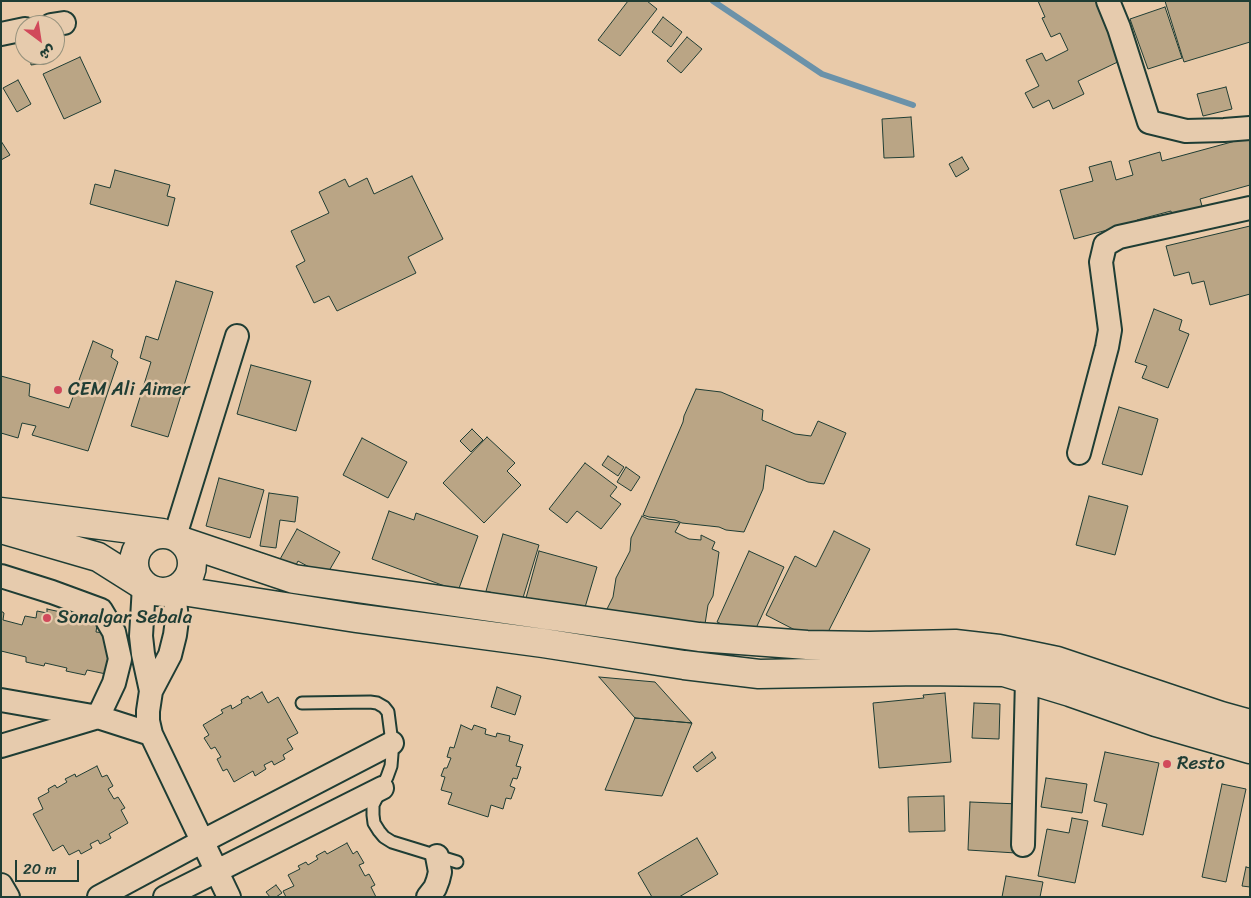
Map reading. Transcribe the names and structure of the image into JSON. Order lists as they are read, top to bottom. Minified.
{"places":["CEM Ali Aimer","Sonalgar Sebala","Resto"],"scale_bar":"20 m","north":"bottom right"}
